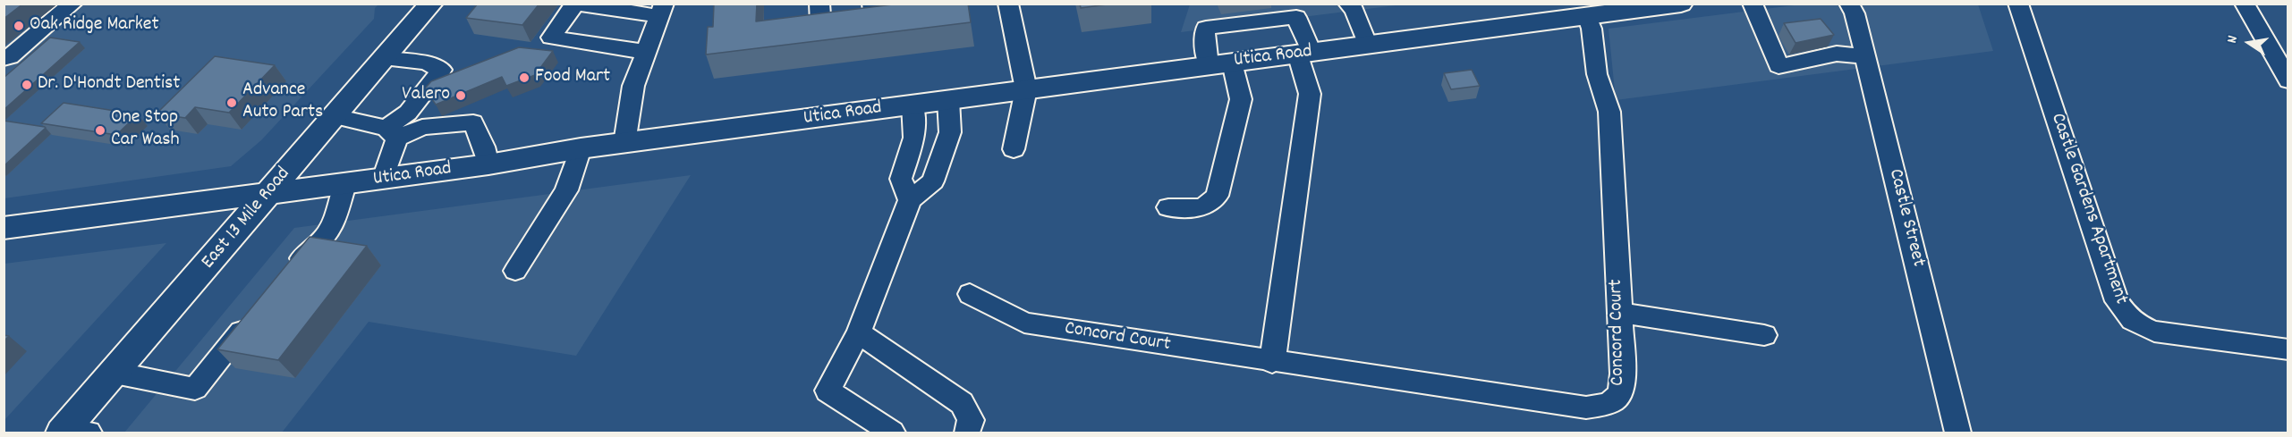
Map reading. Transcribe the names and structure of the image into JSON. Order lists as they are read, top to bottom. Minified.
{"streets":{"main road":["Utica Road","East 13 Mile Road"],"street":["Castle Gardens Apartment","Castle Street","Concord Court"]},"crossings":[["Utica Road","East 13 Mile Road"],["Utica Road","Concord Court"]],"places":["Oak Ridge Market","Food Mart","Dr. D'Hondt Dentist","Valero","Advance Auto Parts","One Stop Car Wash"],"north":"left"}
